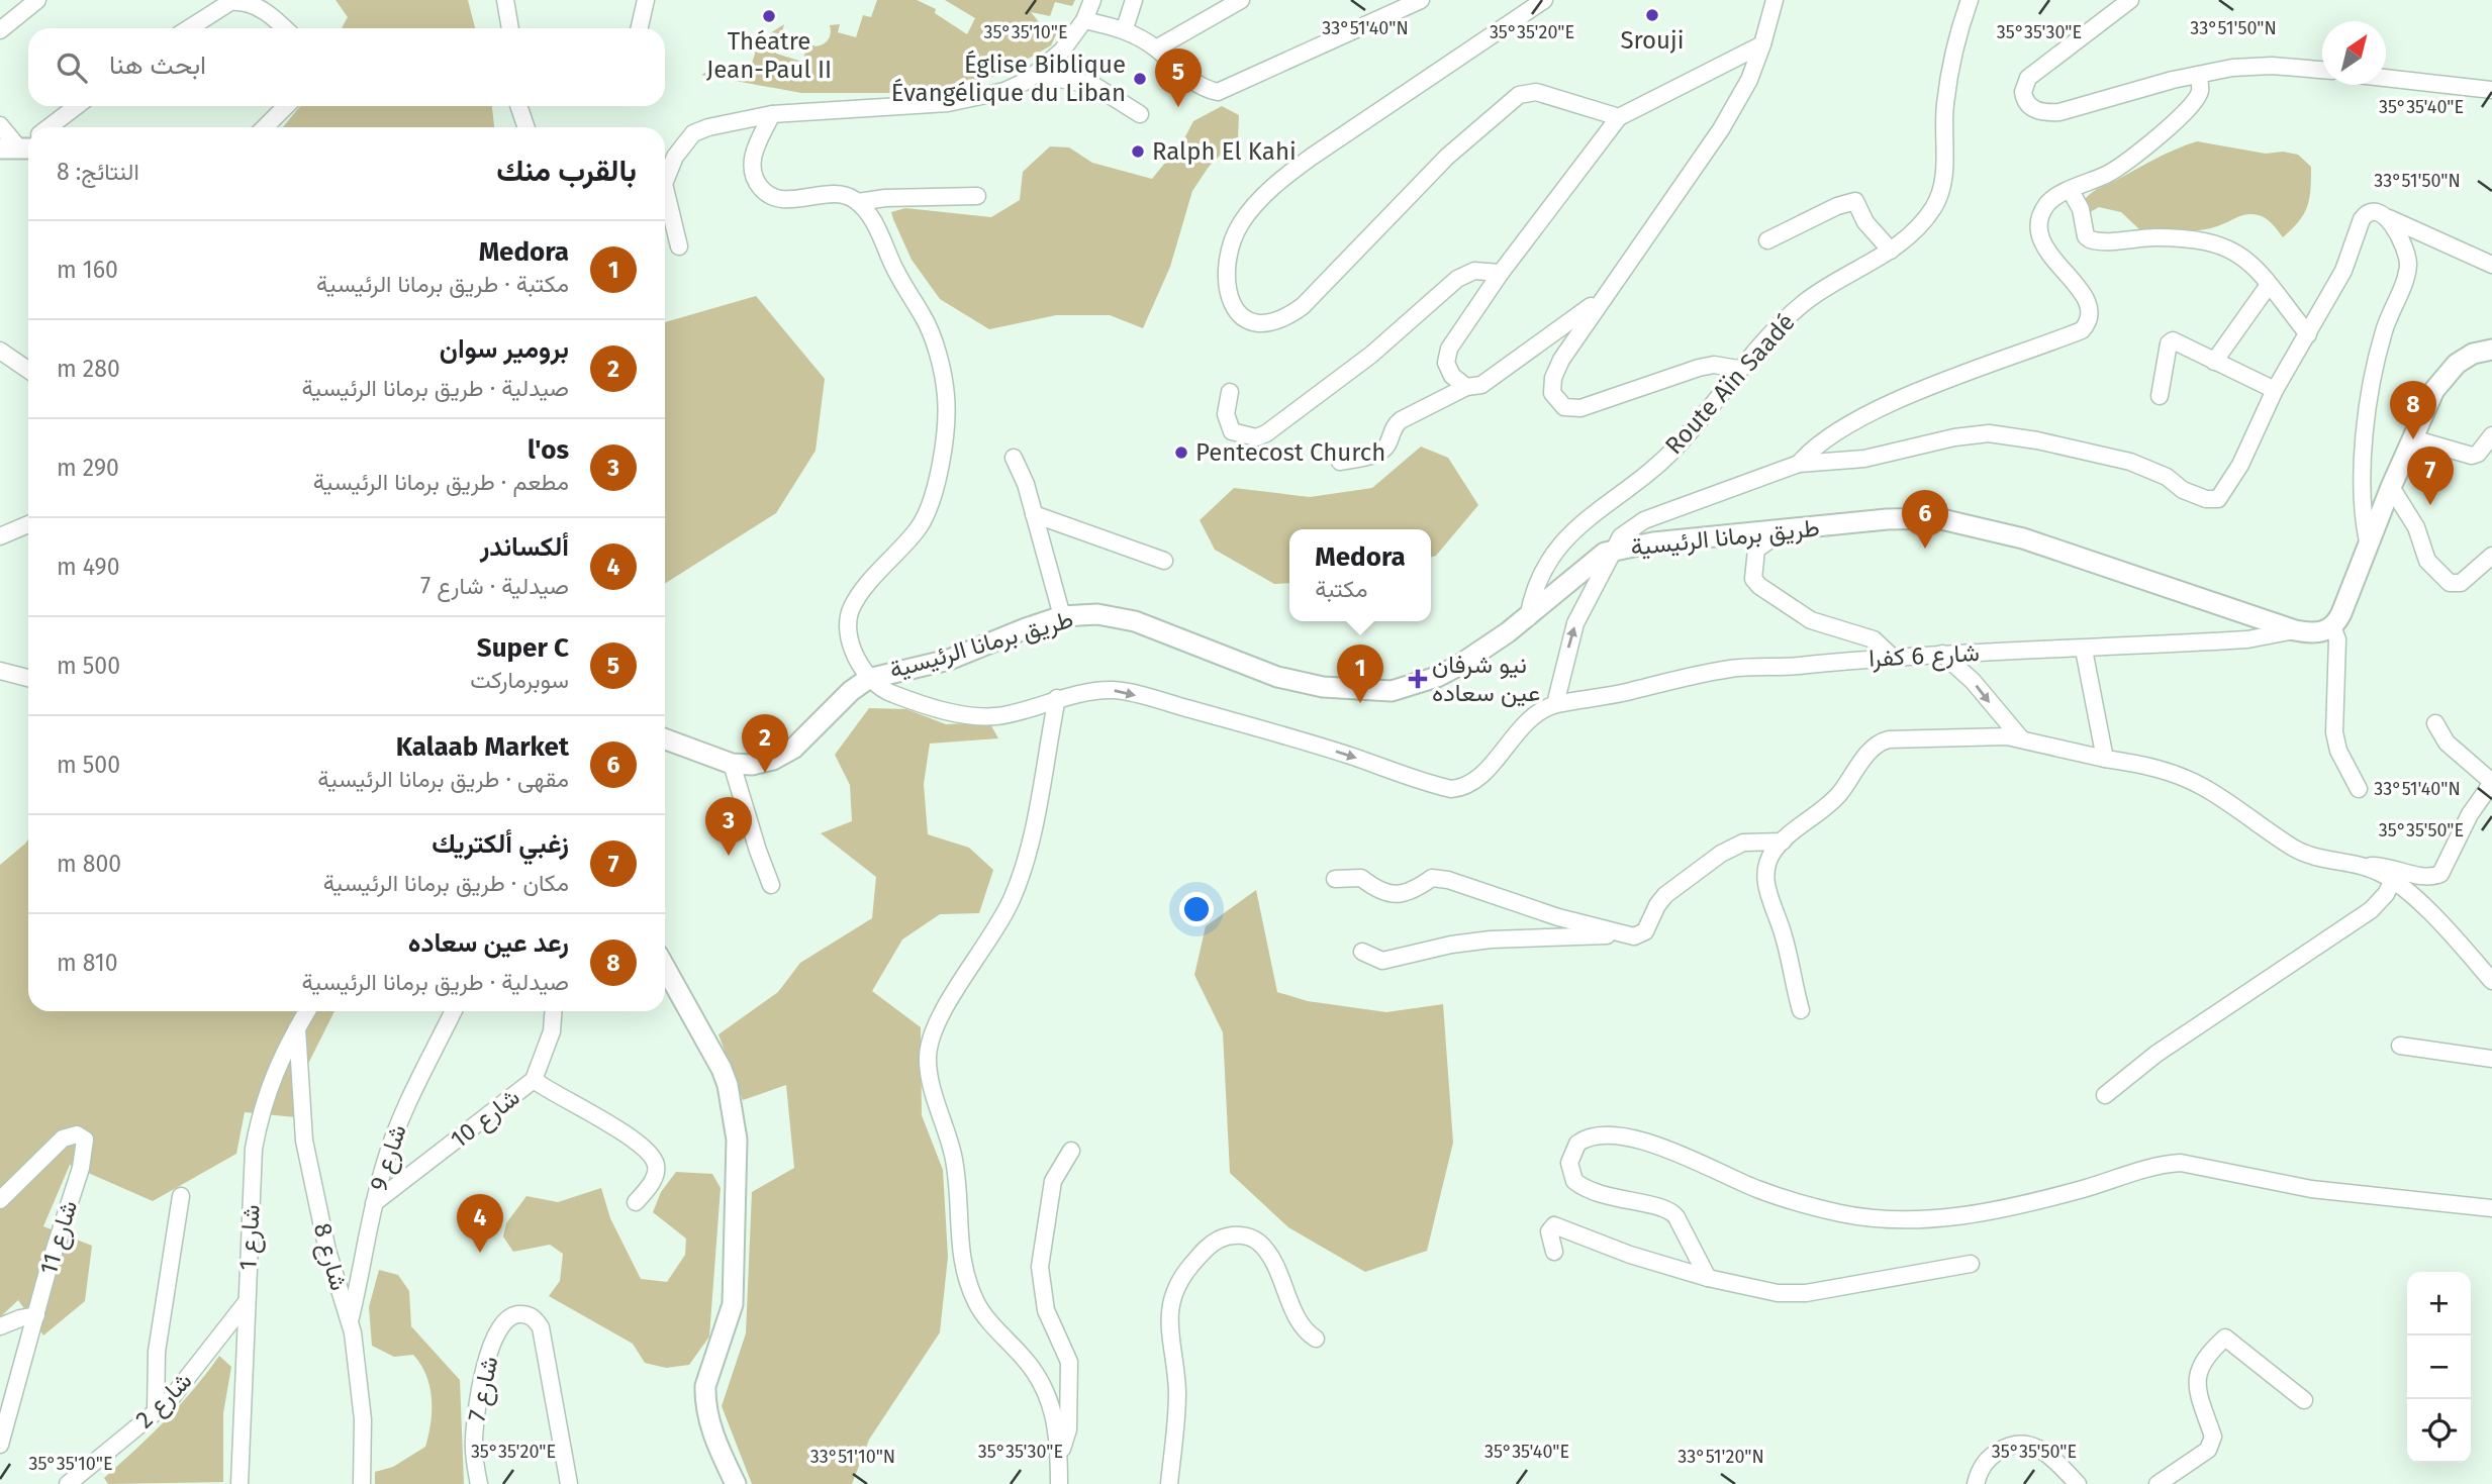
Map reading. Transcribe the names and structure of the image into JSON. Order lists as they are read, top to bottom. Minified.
{"streets":{"main road":["طريق برمانا الرئيسية"],"street":["Route Aïn Saadé","شارع 6 كفرا","شارع 10","شارع 9","شارع 11","شارع 1","شارع 8","شارع 7","شارع 2"]},"crossings":[["Route Aïn Saadé","طريق برمانا الرئيسية"],["طريق برمانا الرئيسية","شارع 6 كفرا"],["شارع 10","شارع 9"],["شارع 9","شارع 8"],["شارع 1","شارع 8"],["شارع 1","شارع 2"]],"places":{"other":["Srouji","Théatre Jean-Paul II","Église Biblique Évangélique du Liban","Ralph El Kahi","Pentecost Church"],"health":["نيو شرفان عين سعاده"]},"north":"top right","page":{"search":"ابحث هنا","pins":["5","8","7","6","1","2","3","4"],"heading":["بالقرب منك","النتائج: 8"],"list":[{"mark":"1","name":"Medora","note":"مكتبة · طريق برمانا الرئيسية","value":"160 m"},{"mark":"2","name":"برومير سوان","note":"صيدلية · طريق برمانا الرئيسية","value":"280 m"},{"mark":"3","name":"l'os","note":"مطعم · طريق برمانا الرئيسية","value":"290 m"},{"mark":"4","name":"ألكساندر","note":"صيدلية · شارع 7","value":"490 m"},{"mark":"5","name":"Super C","note":"سوبرماركت","value":"500 m"},{"mark":"6","name":"Kalaab Market","note":"مقهى · طريق برمانا الرئيسية","value":"500 m"},{"mark":"7","name":"زغبي ألكتريك","note":"مكان · طريق برمانا الرئيسية","value":"800 m"},{"mark":"8","name":"رعد عين سعاده","note":"صيدلية · طريق برمانا الرئيسية","value":"810 m"}],"popup":["Medora","مكتبة"],"map_buttons":["+","−"]},"coordinates":["33°51'40\"N","33°51'50\"N","35°35'10\"E","35°35'20\"E","35°35'30\"E","35°35'40\"E","35°35'50\"E","33°51'10\"N","33°51'20\"N"]}
